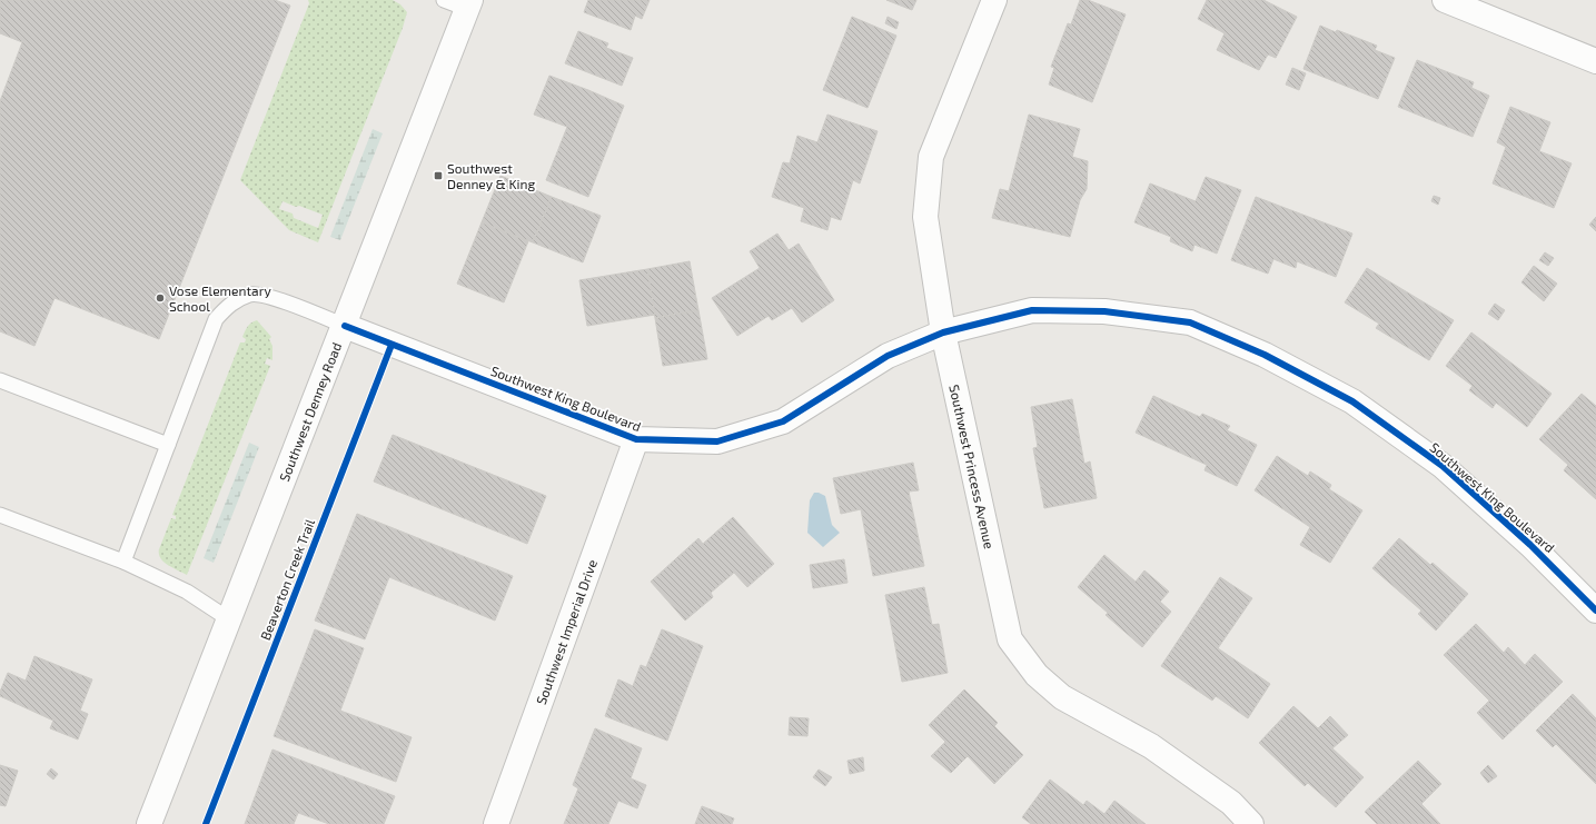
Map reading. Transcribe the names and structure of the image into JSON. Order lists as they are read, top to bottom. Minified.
{"streets":{"street":["Southwest King Boulevard","Southwest Denney Road","Southwest Princess Avenue","Southwest Imperial Drive"],"cycle path":["Beaverton Creek Trail"]},"crossings":[["Southwest King Boulevard","Southwest Denney Road"],["Southwest King Boulevard","Southwest Princess Avenue"],["Southwest King Boulevard","Southwest Imperial Drive"]],"places":{"transit":["Southwest Denney & King"],"other":["Vose Elementary School"]}}
